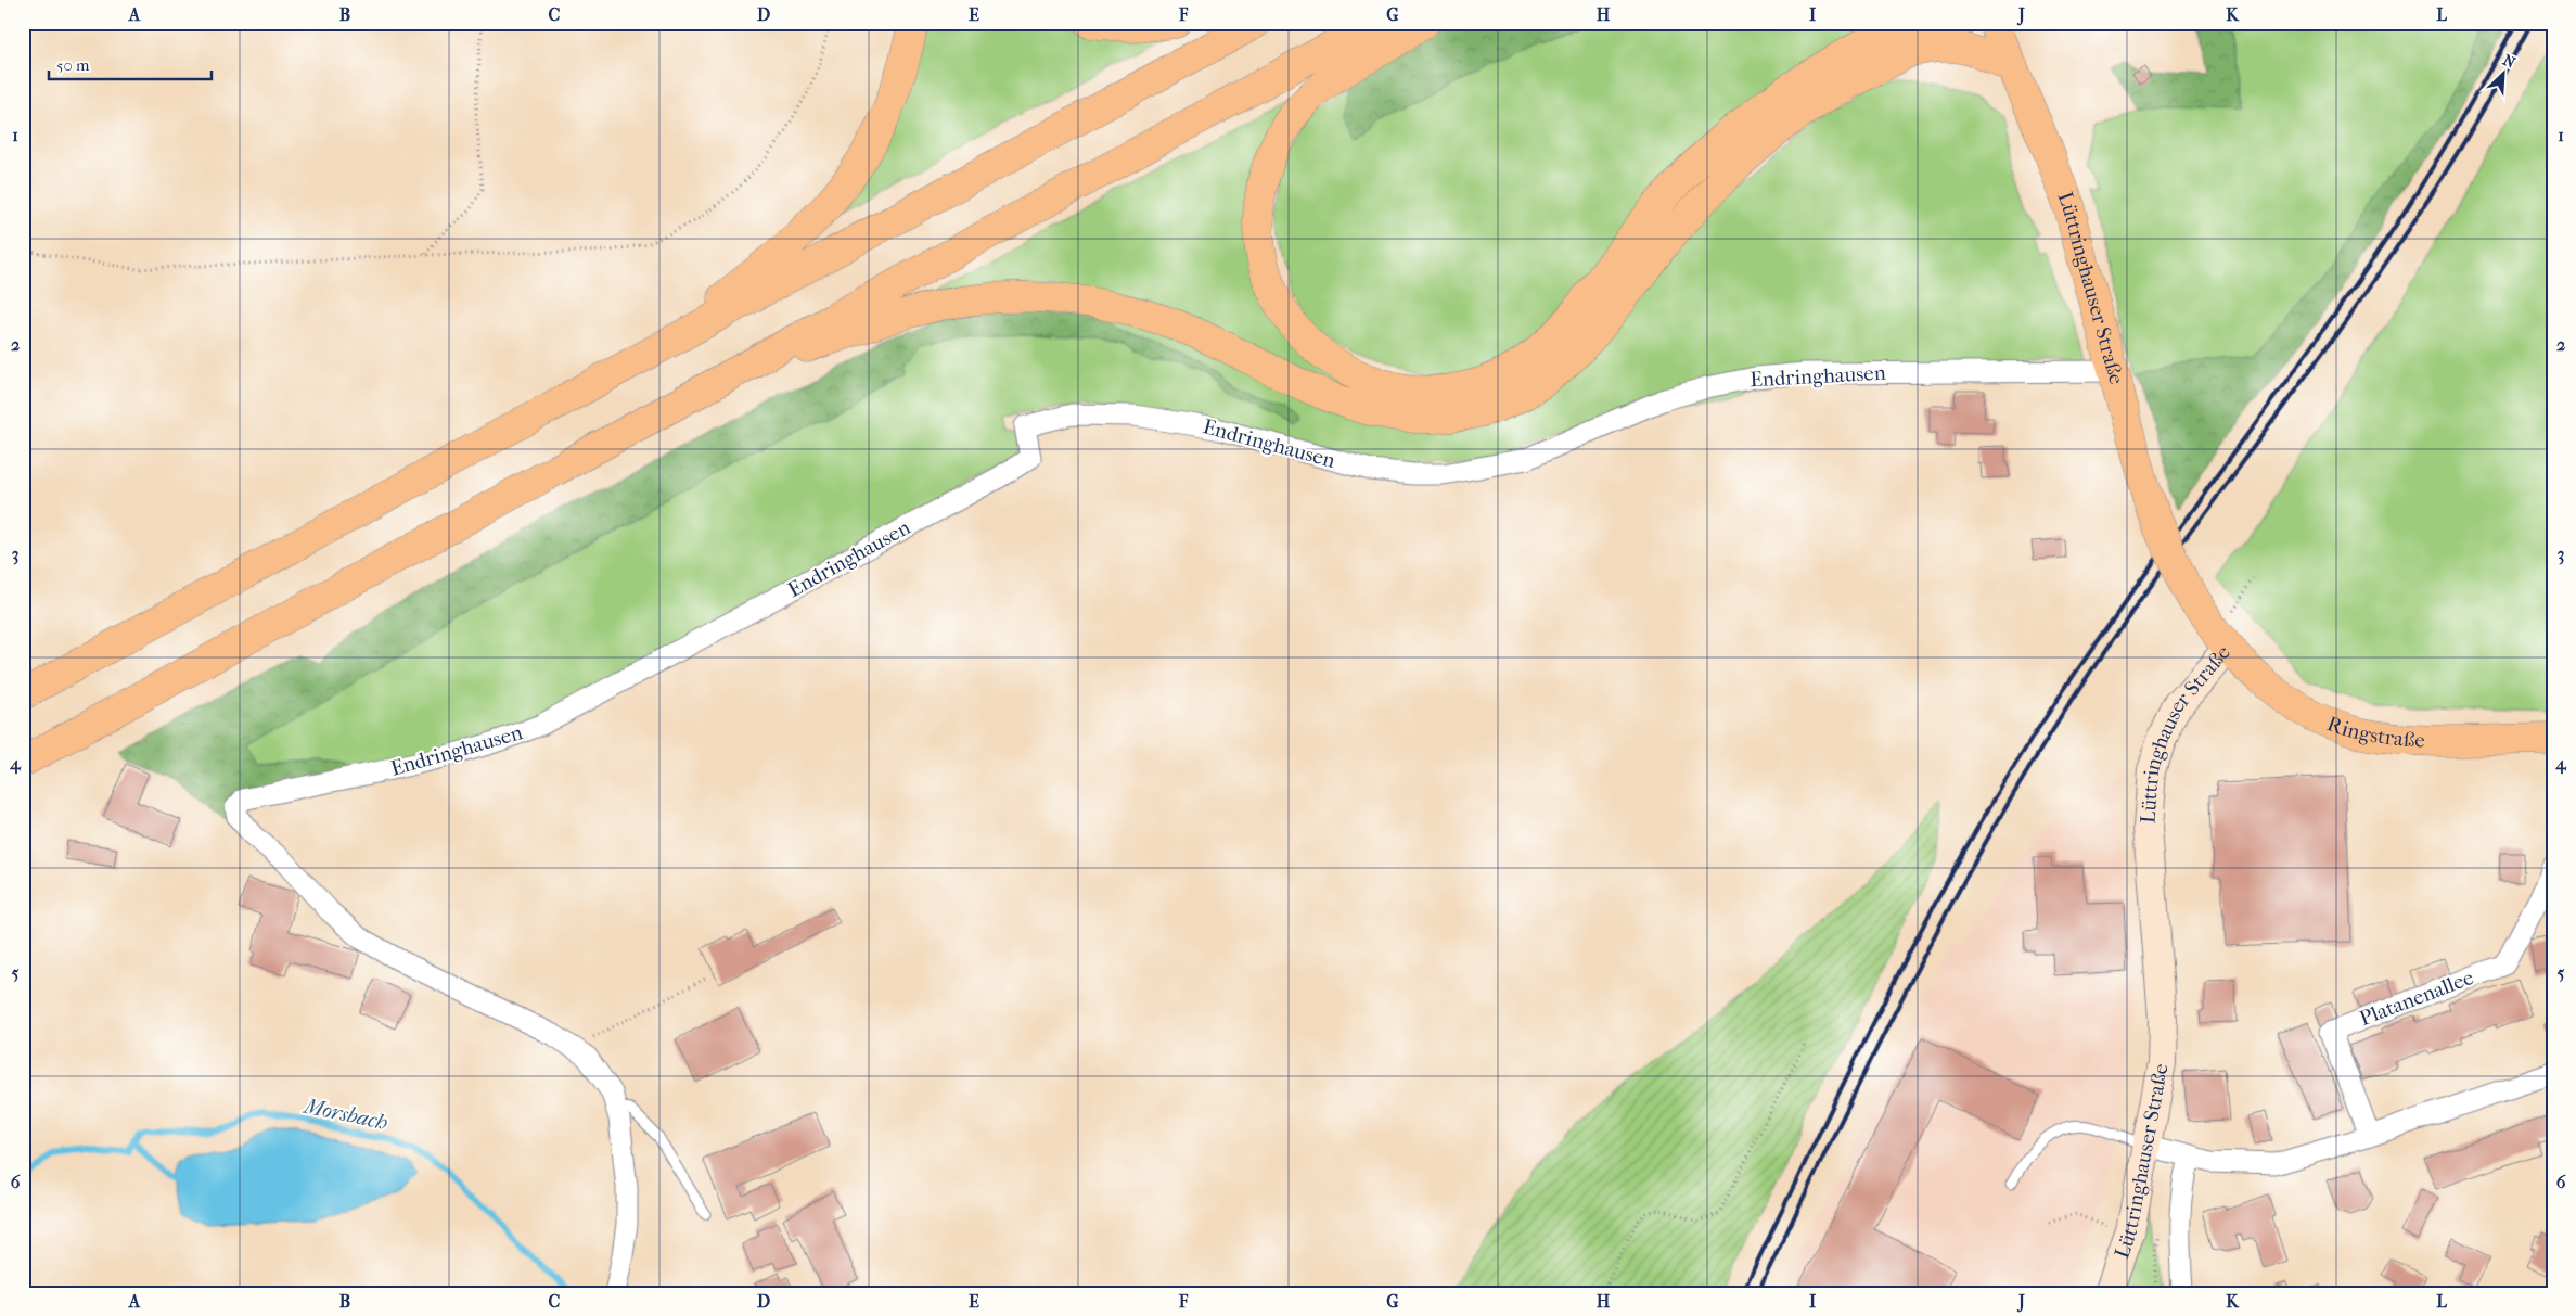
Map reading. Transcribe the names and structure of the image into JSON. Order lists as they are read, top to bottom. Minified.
{"streets":{"main road":["Lüttringhauser Straße","Ringstraße"],"street":["Endringhausen","Platanenallee"]},"crossings":[["Lüttringhauser Straße","Endringhausen"],["Lüttringhauser Straße","Ringstraße"]],"water":["Morsbach"],"scale_bar":"50 m","north":"top right","grid":{"columns":["A","B","C","D","E","F","G","H","I","J","K","L"],"rows":["1","2","3","4","5","6"]}}
